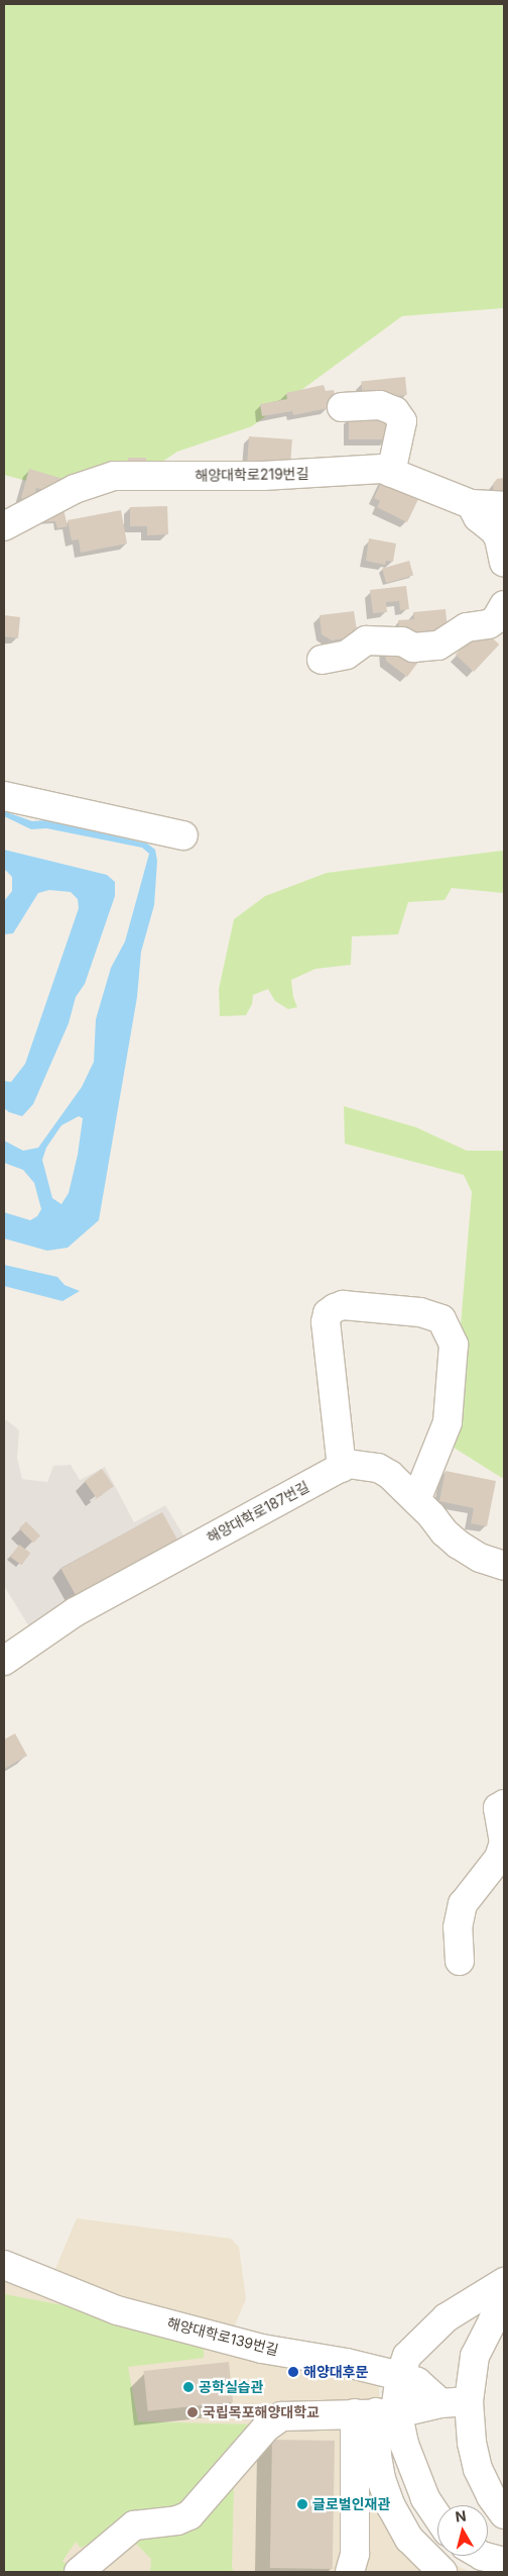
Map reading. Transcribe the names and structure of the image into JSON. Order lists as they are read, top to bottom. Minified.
{"streets":{"street":["해양대학로219번길","해양대학로187번길","해양대학로139번길"]},"places":["해양대후문","공학실습관","국립목포해양대학교","글로벌인재관"],"north":"top"}
